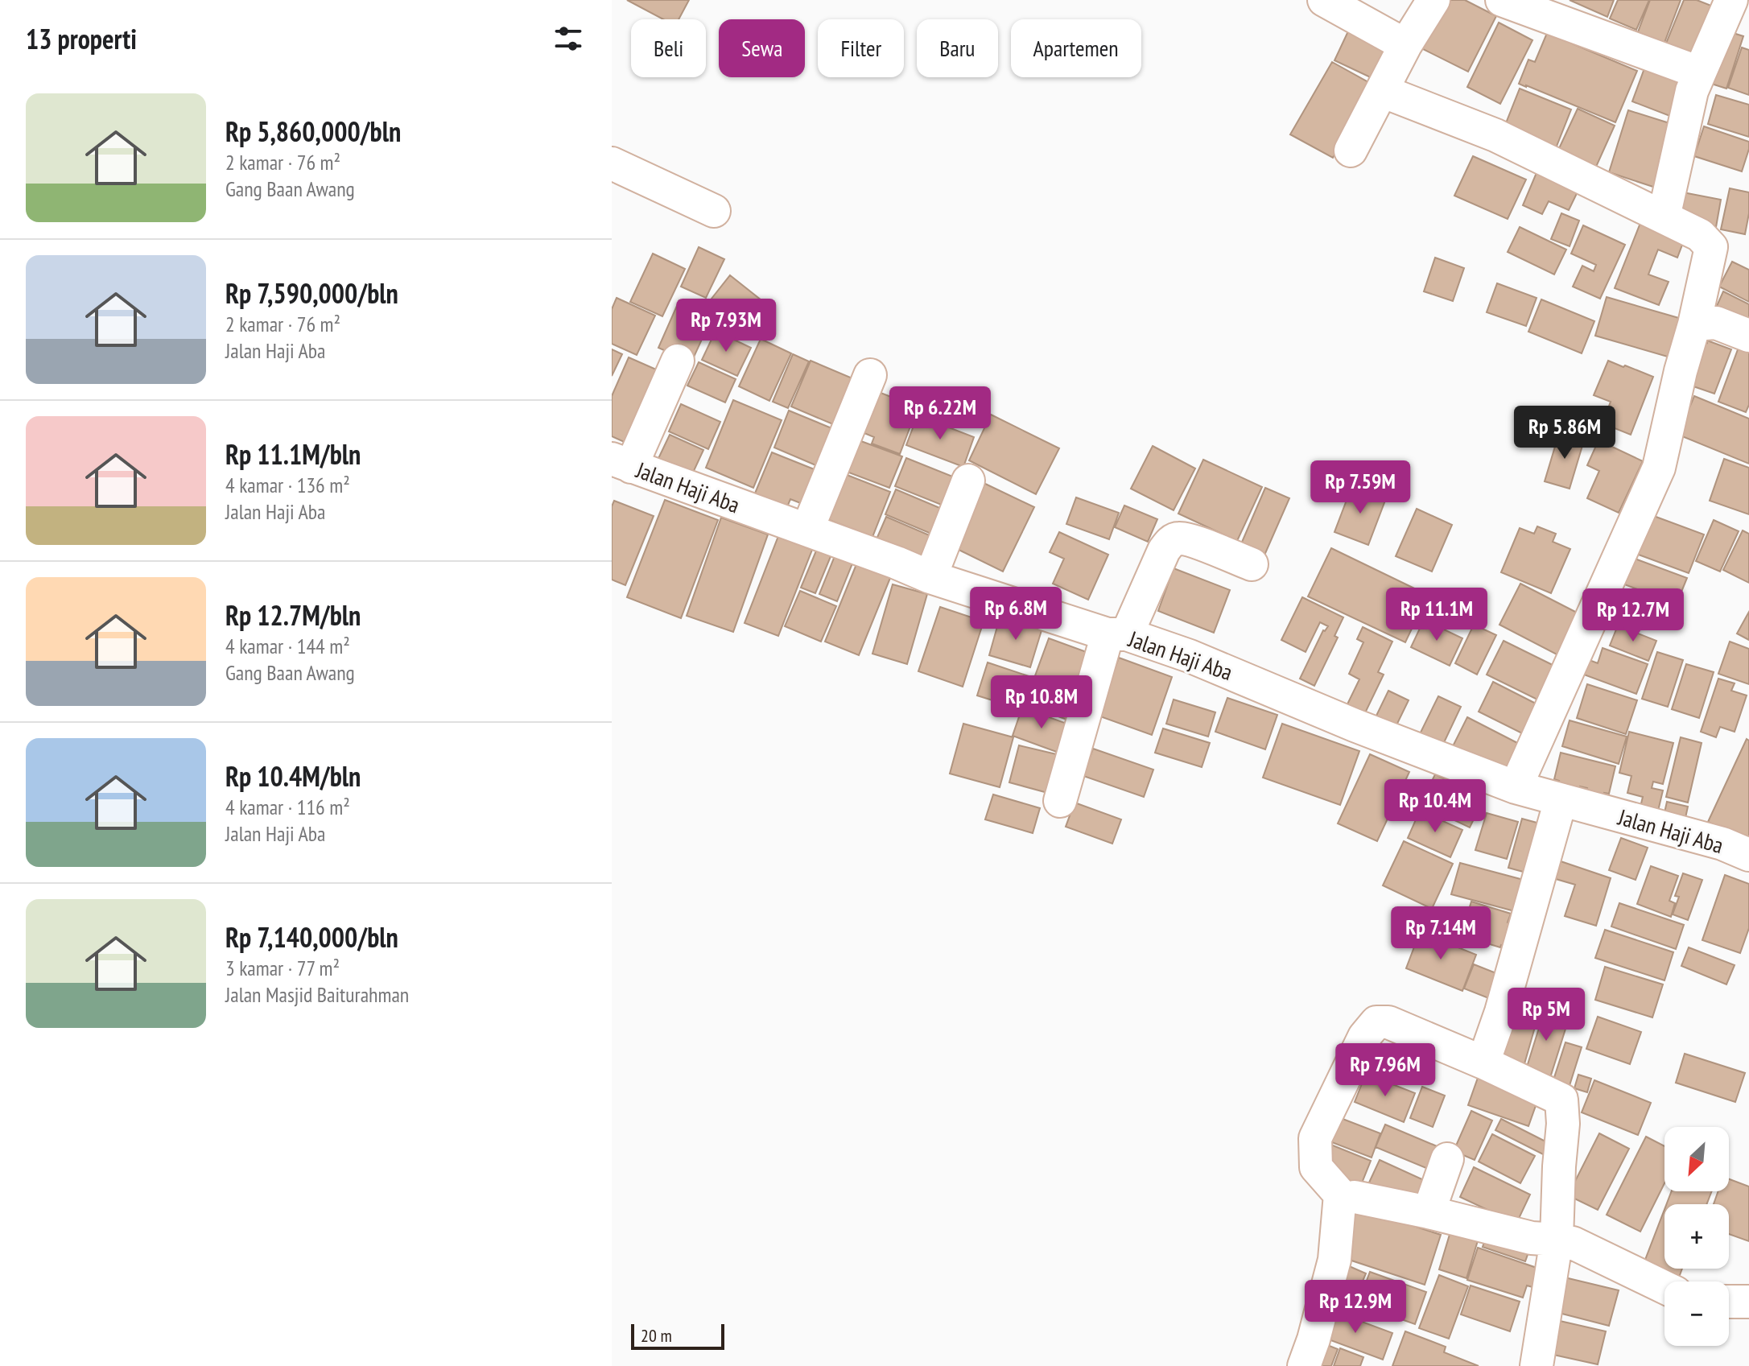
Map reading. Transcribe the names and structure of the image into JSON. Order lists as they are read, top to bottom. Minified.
{"streets":{"street":["Jalan Haji Aba"]},"scale_bar":"20 m","north":"bottom left","page":{"heading":"13 properti","chip":["Beli","Sewa","Filter","Baru","Apartemen"],"list":[{"name":"Rp 5,860,000/bln","note":"2 kamar · 76 m² · Gang Baan Awang"},{"name":"Rp 7,590,000/bln","note":"2 kamar · 76 m² · Jalan Haji Aba"},{"name":"Rp 11.1M/bln","note":"4 kamar · 136 m² · Jalan Haji Aba"},{"name":"Rp 12.7M/bln","note":"4 kamar · 144 m² · Gang Baan Awang"},{"name":"Rp 10.4M/bln","note":"4 kamar · 116 m² · Jalan Haji Aba"},{"name":"Rp 7,140,000/bln","note":"3 kamar · 77 m² · Jalan Masjid Baiturahman"}],"price":["Rp 7.93M","Rp 6.22M","Rp 5.86M","Rp 7.59M","Rp 6.8M","Rp 11.1M","Rp 12.7M","Rp 10.8M","Rp 10.4M","Rp 7.14M","Rp 5M","Rp 7.96M","Rp 12.9M"],"map_buttons":["+","−"],"scale":"20 m"}}
